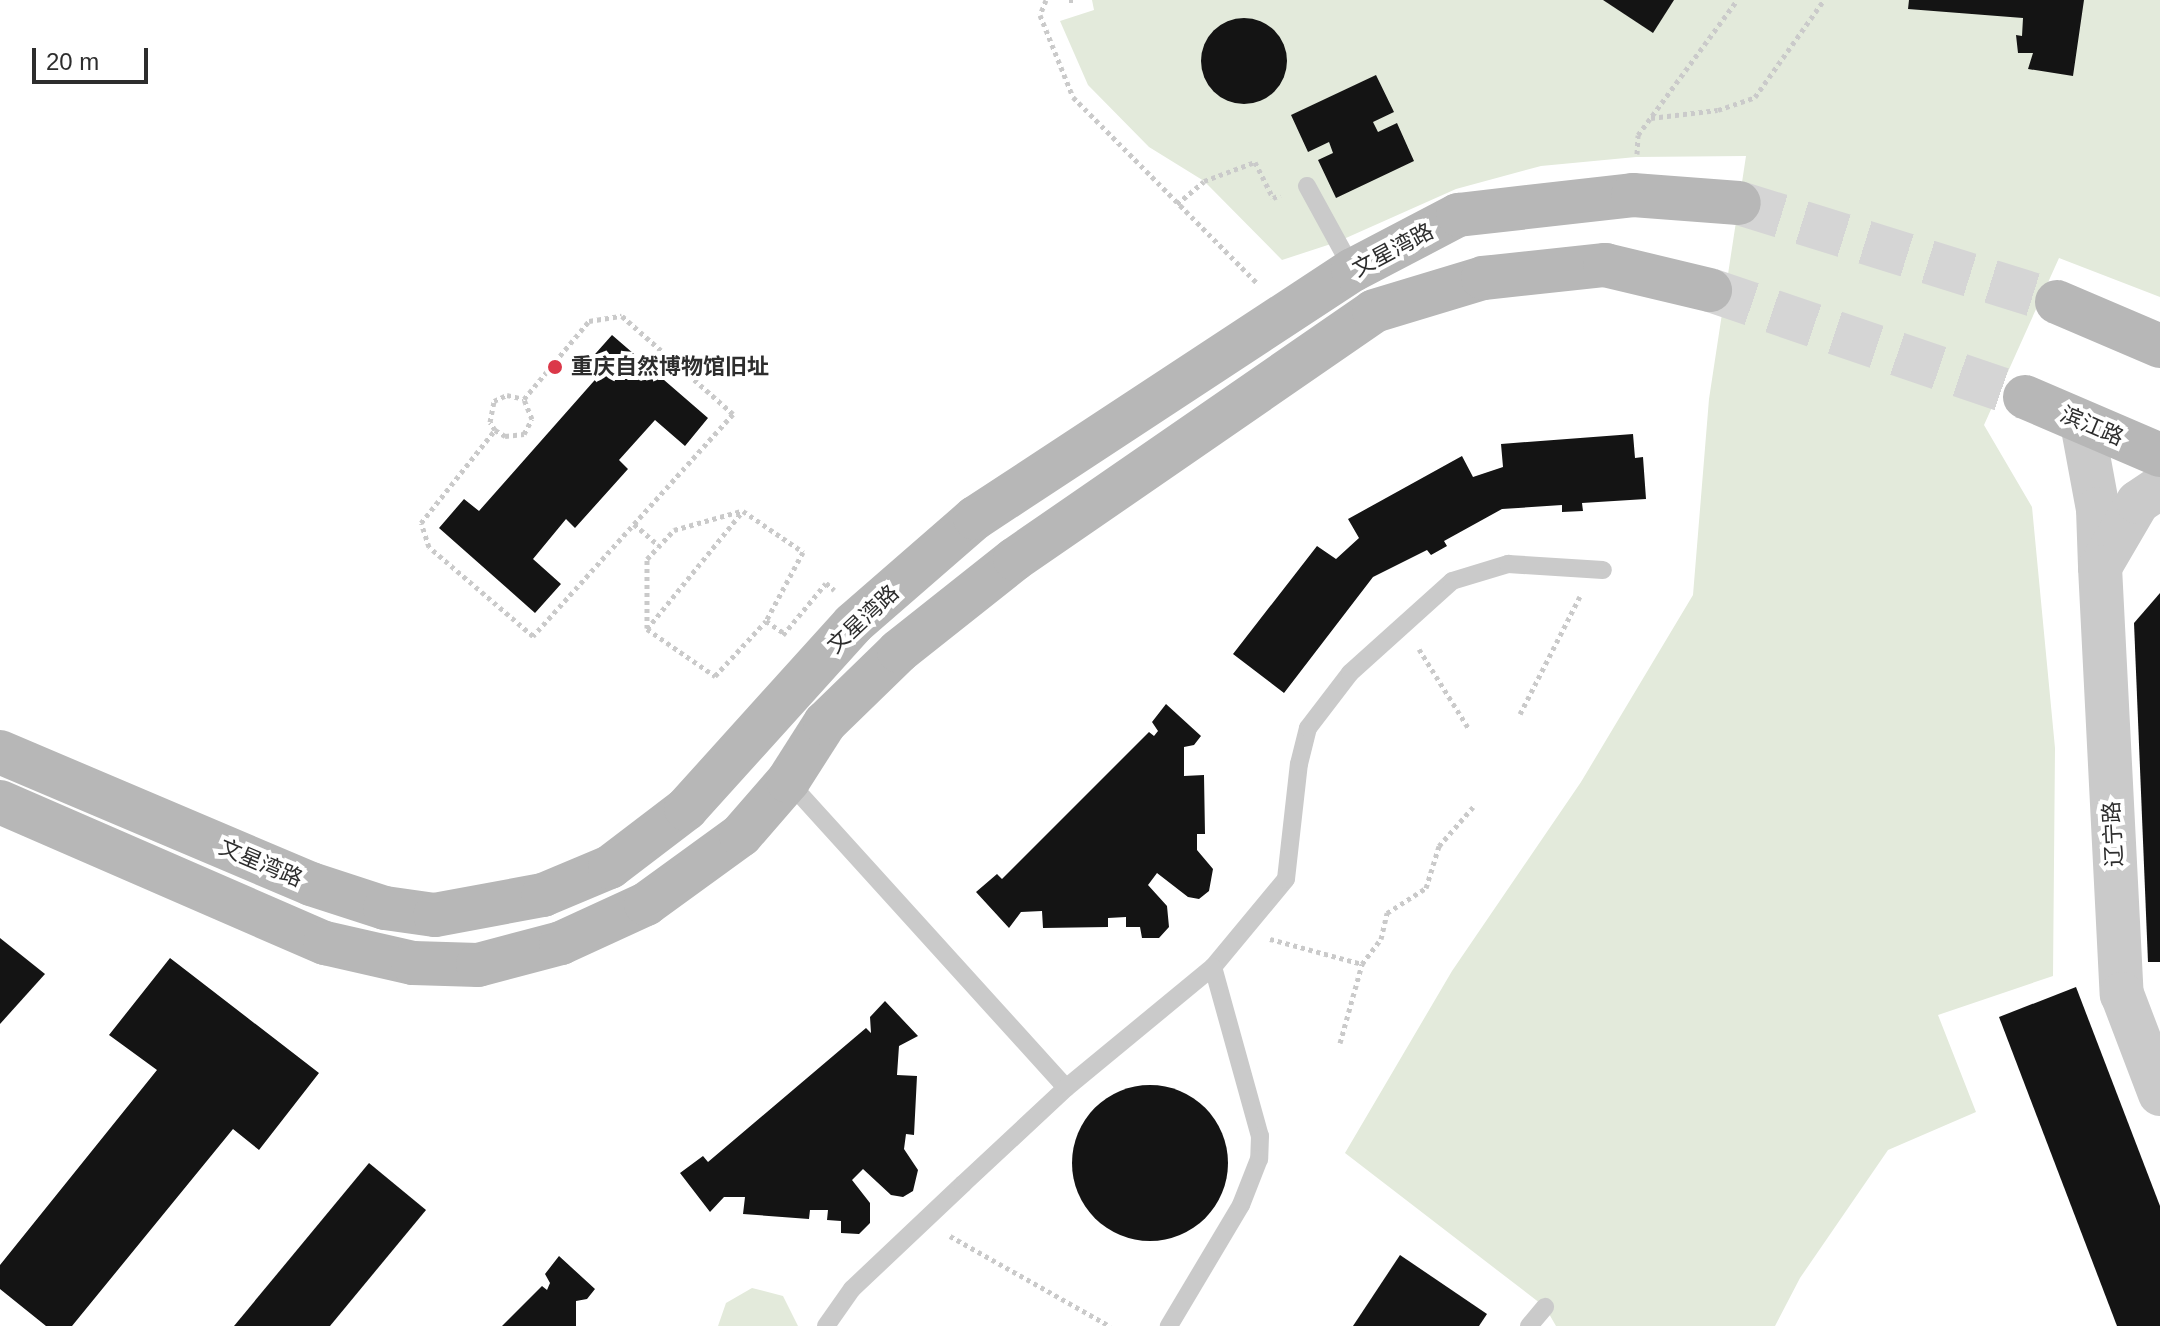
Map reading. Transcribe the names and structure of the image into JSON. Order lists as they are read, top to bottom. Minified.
{"streets":{"main road":["文星湾路","滨江路"],"street":["辽宁路"]},"crossings":[["滨江路","辽宁路"]],"places":["重庆自然博物馆旧址"],"scale_bar":"20 m"}
